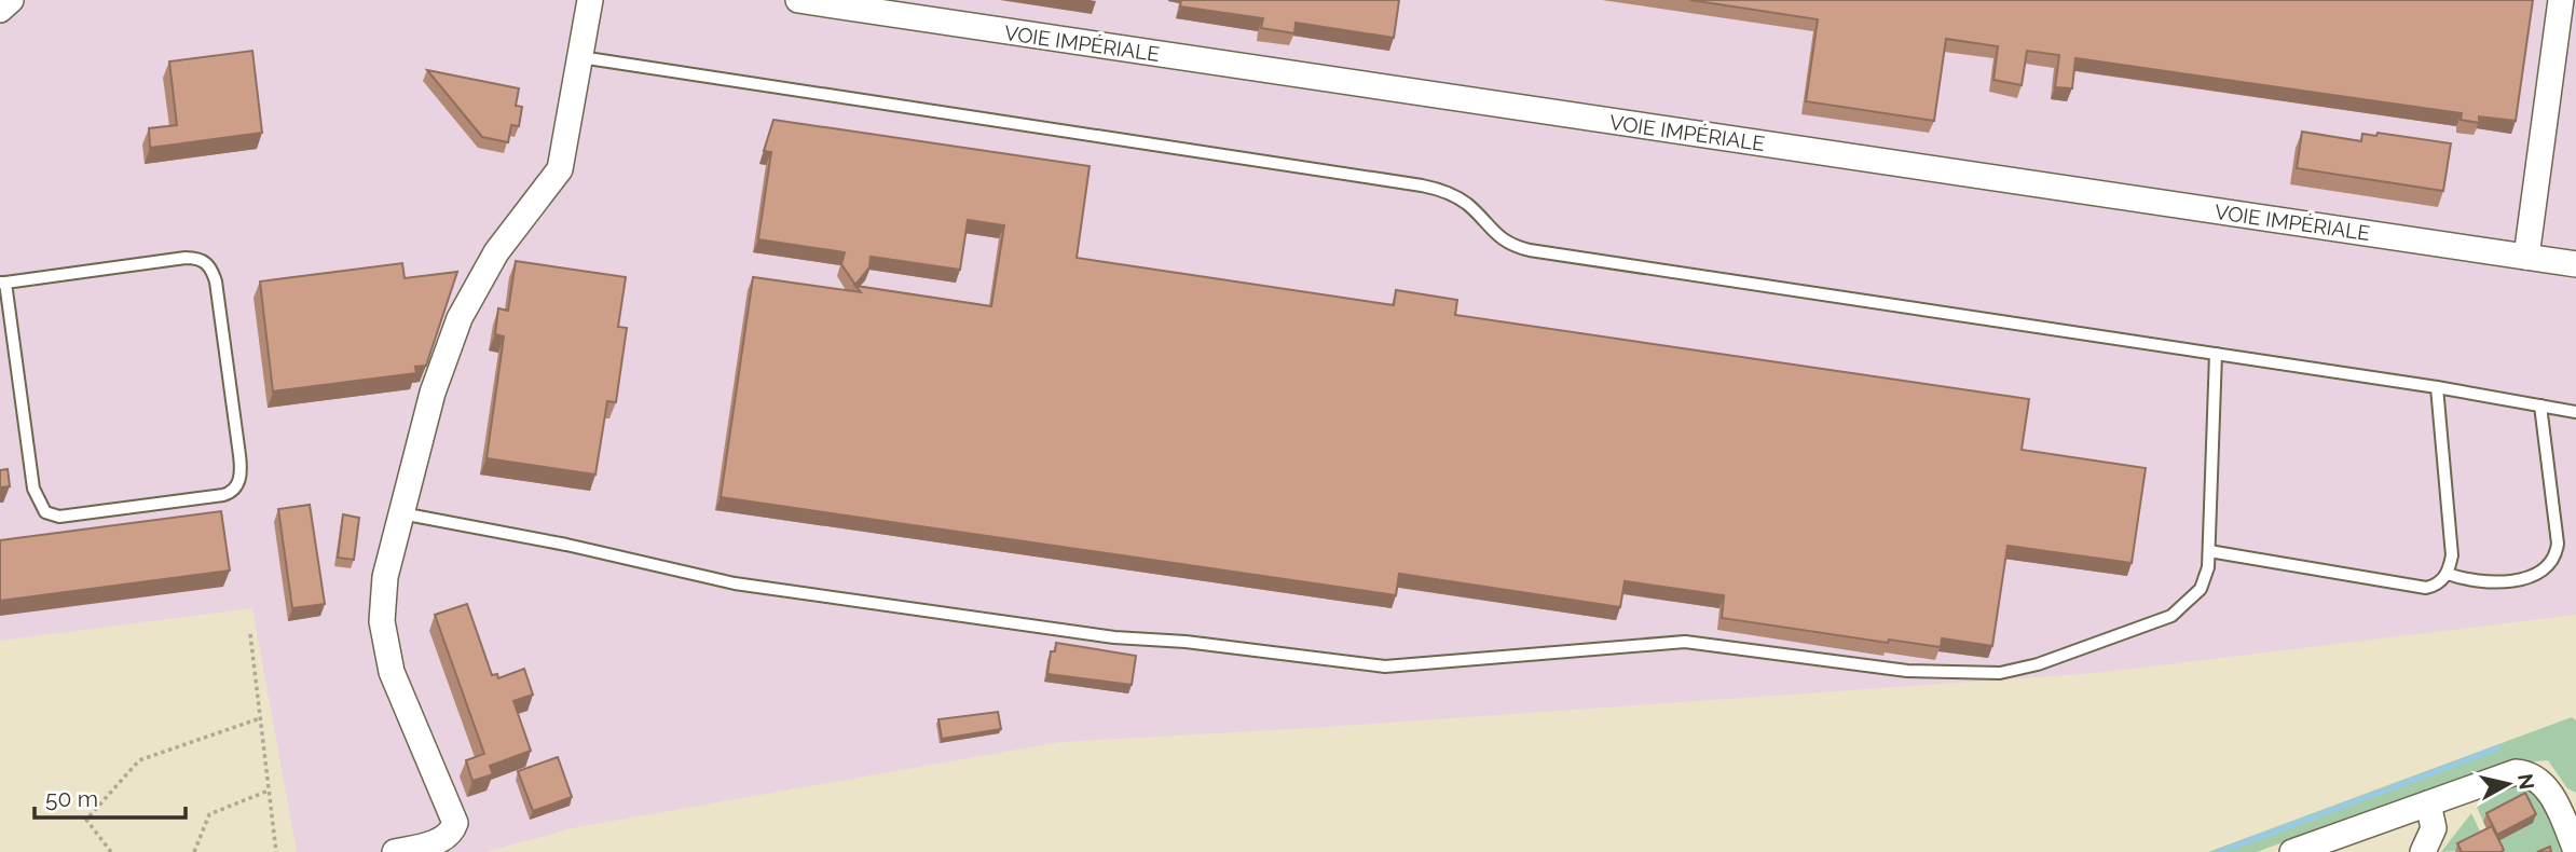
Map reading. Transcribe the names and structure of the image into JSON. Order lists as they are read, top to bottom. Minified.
{"streets":{"street":["VOIE IMPÉRIALE"]},"scale_bar":"50 m","north":"right"}
